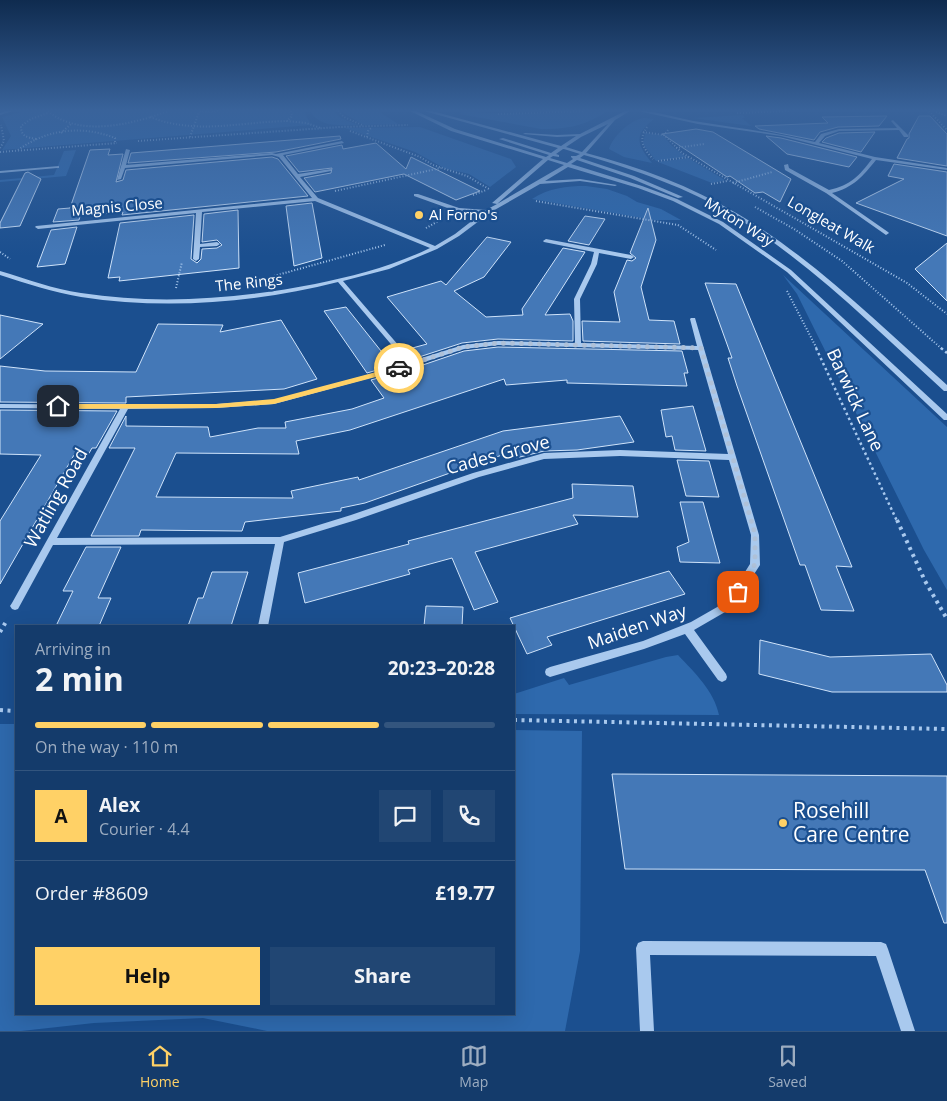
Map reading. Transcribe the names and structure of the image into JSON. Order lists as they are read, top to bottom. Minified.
{"streets":{"street":["Magnis Close","Myton Way","The Rings","Cades Grove","Watling Road","Maiden Way"],"path":["Longleat Walk","Barwick Lane"]},"crossings":[["Myton Way","The Rings"],["Cades Grove","Watling Road"],["Cades Grove","Maiden Way"]],"places":["Al Forno's","Rosehill Care Centre"],"page":{"heading":["2 min","Arriving in","20:23–20:28"],"panel":["Alex","Courier · 4.4","Order #8609","£19.77"],"bar":"On the way · 110 m","round":"A","buttons":["Help","Share"],"tabs":["Home","Map","Saved"]}}
